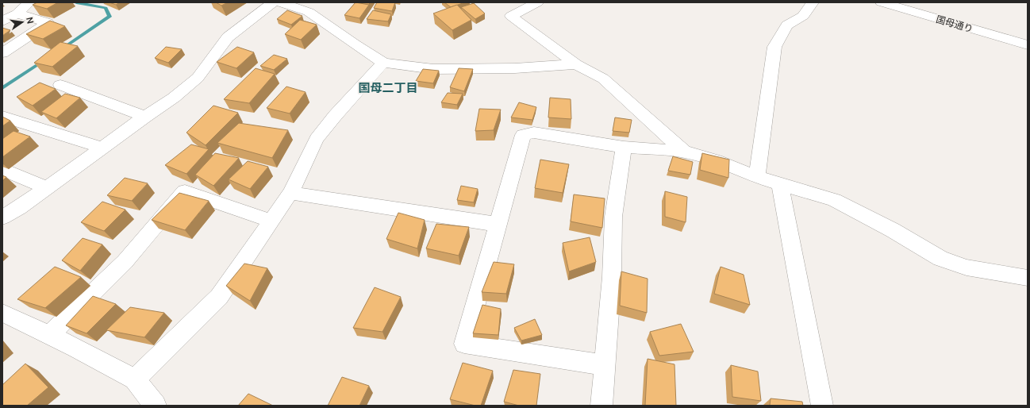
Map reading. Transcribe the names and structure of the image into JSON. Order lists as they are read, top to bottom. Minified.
{"streets":{"street":["国母通り"]},"districts":["国母二丁目"],"north":"right"}
